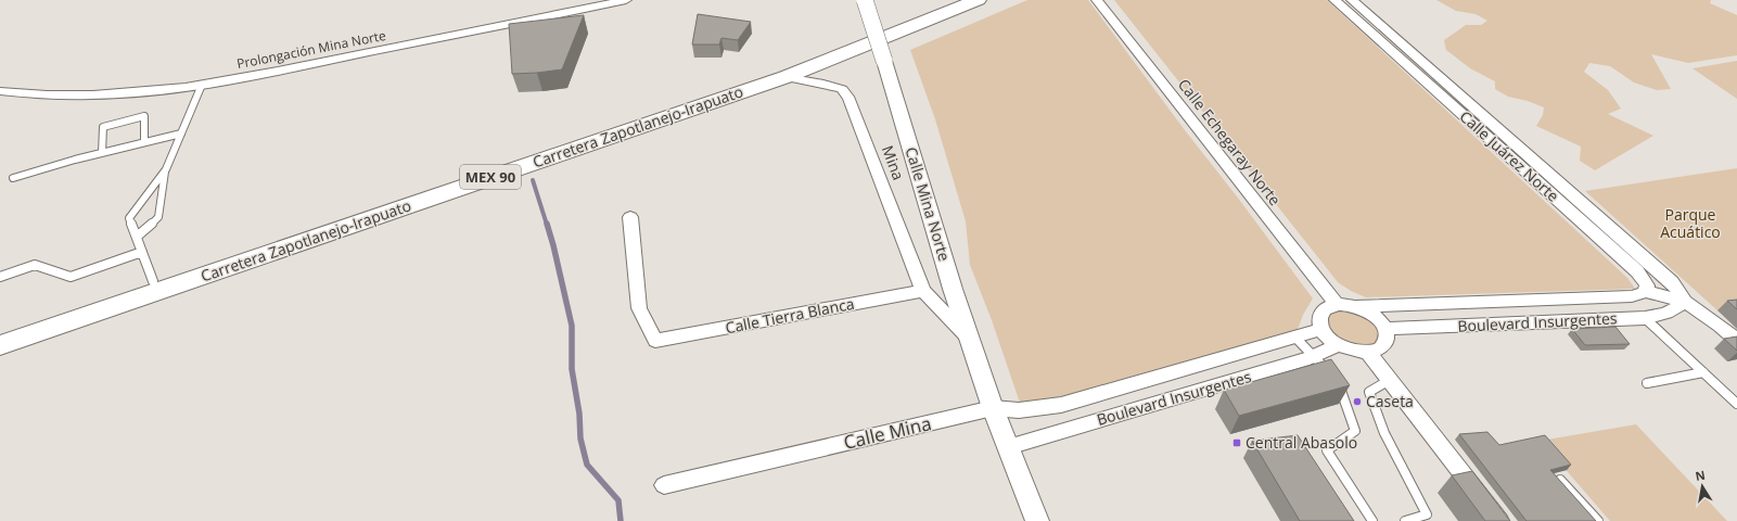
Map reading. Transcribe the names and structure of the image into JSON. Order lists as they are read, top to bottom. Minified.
{"streets":{"highway":["Carretera Zapotlanejo-Irapuato","MEX 90"],"street":["Prolongación Mina Norte","Calle Echegaray Norte","Calle Juárez Norte","Mina","Calle Mina Norte","Calle Tierra Blanca","Boulevard Insurgentes","Calle Mina"]},"crossings":[["Carretera Zapotlanejo-Irapuato","Mina"],["Calle Echegaray Norte","Boulevard Insurgentes"],["Calle Juárez Norte","Boulevard Insurgentes"],["Mina","Calle Mina Norte"],["Mina","Calle Tierra Blanca"],["Calle Mina Norte","Boulevard Insurgentes"],["Calle Mina Norte","Calle Mina"],["Boulevard Insurgentes","Calle Mina"]],"parks":["Parque Acuático"],"places":{"other":["Caseta"],"transit":["Central Abasolo"]},"north":"top"}
